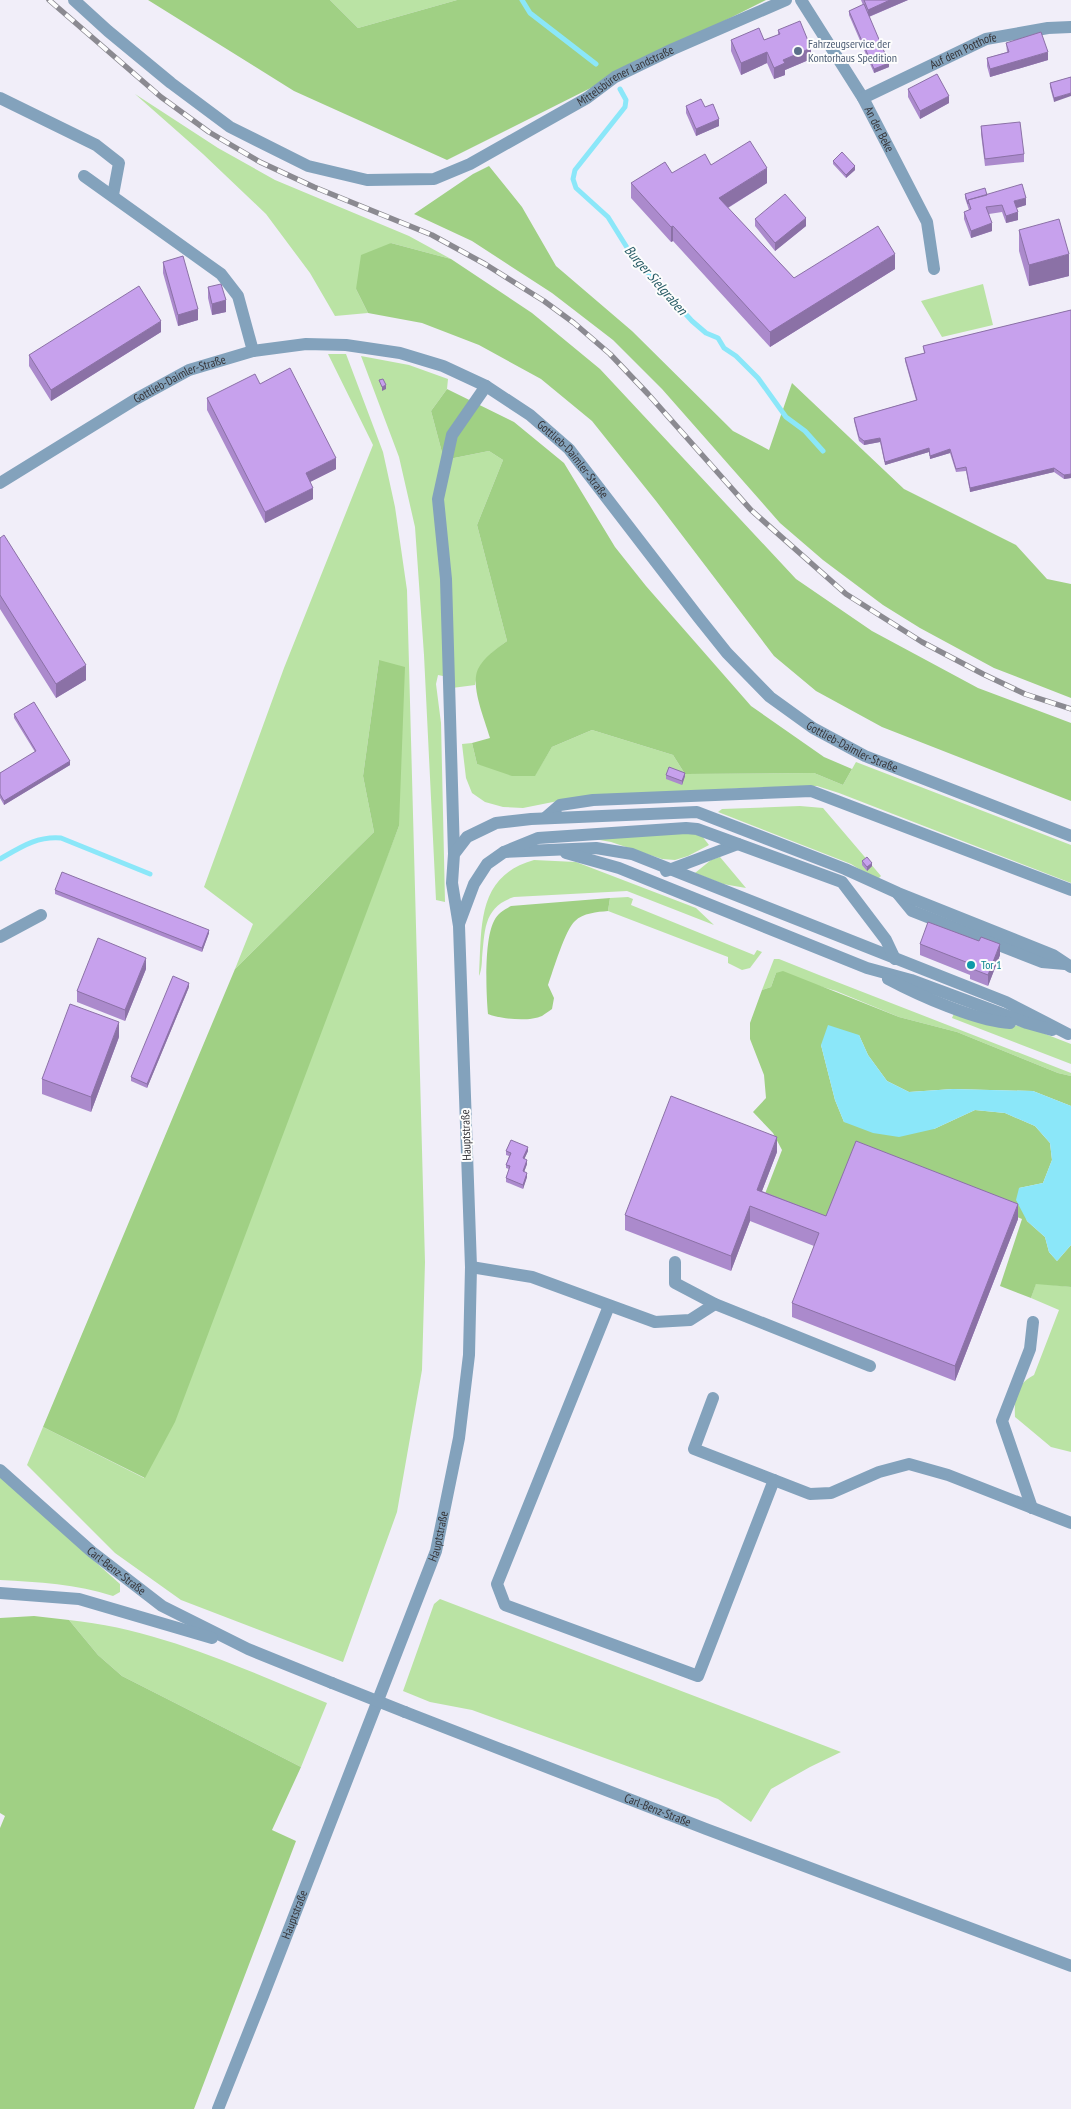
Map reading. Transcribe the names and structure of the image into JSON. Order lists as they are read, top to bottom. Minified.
{"streets":{"street":["Auf dem Potthofe","Mittelsbürener Landstraße","An der Beke","Gottlieb-Daimler-Straße","Hauptstraße","Carl-Benz-Straße"]},"crossings":[["Auf dem Potthofe","An der Beke"],["Gottlieb-Daimler-Straße","Hauptstraße"]],"water":["Burger Sielgraben"],"places":["Fahrzeugservice der Kontorhaus Spedition","Tor 1"]}
